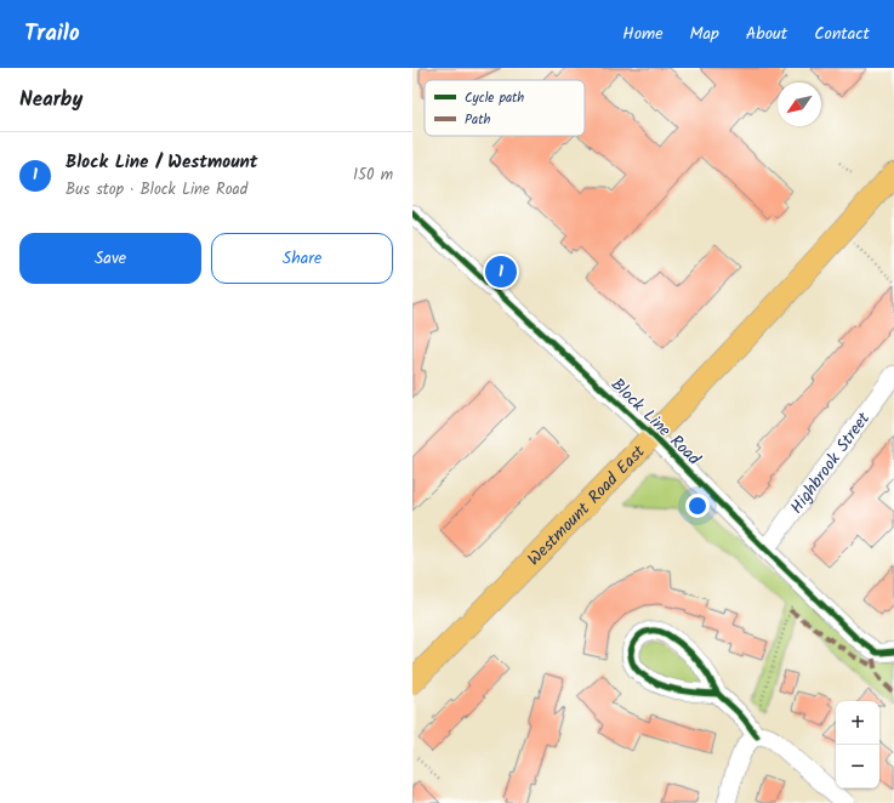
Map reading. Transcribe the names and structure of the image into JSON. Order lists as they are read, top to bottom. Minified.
{"streets":{"main road":["Westmount Road East"],"street":["Block Line Road","Highbrook Street"]},"crossings":[["Block Line Road","Highbrook Street"],["Block Line Road","Westmount Road East"]],"legend":["Cycle path","Path"],"north":"bottom left","page":{"header":"Trailo","nav":["Home","Map","About","Contact"],"heading":"Nearby","list":[{"mark":"1","name":"Block Line / Westmount","note":"Bus stop · Block Line Road","value":"150 m"}],"buttons":["Save","Share"],"pins":"1","map_buttons":["+","−"]}}
